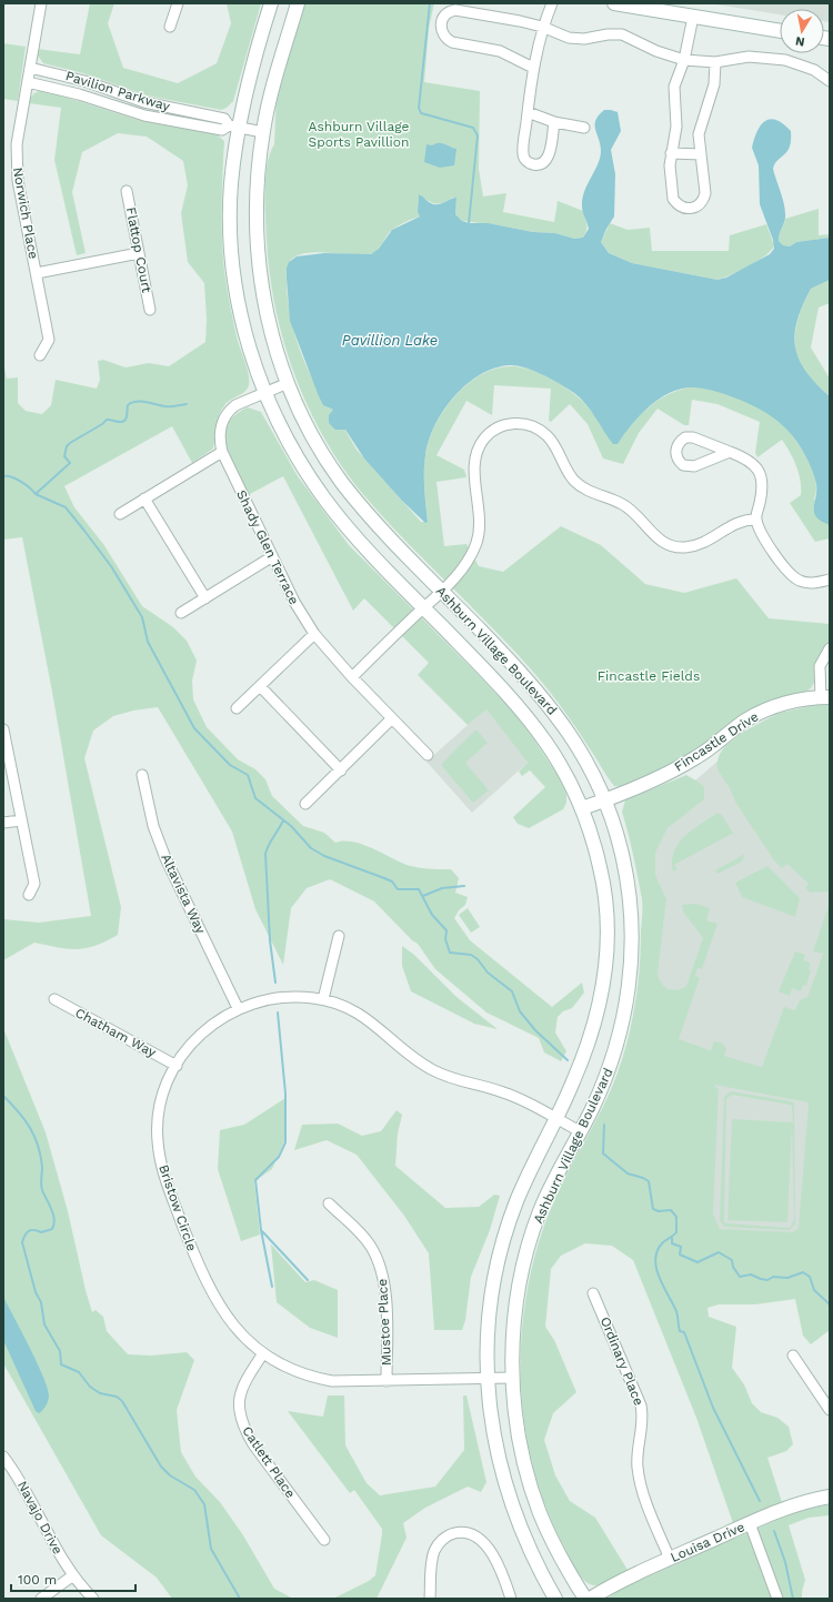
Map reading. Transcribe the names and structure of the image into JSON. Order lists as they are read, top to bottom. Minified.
{"streets":{"main road":["Ashburn Village Boulevard","Fincastle Drive","Louisa Drive"],"street":["Pavilion Parkway","Norwich Place","Flattop Court","Shady Glen Terrace","Altavista Way","Chatham Way","Bristow Circle","Mustoe Place","Ordinary Place","Catlett Place","Navajo Drive"]},"crossings":[["Pavilion Parkway","Norwich Place"],["Pavilion Parkway","Ashburn Village Boulevard"],["Shady Glen Terrace","Ashburn Village Boulevard"],["Ashburn Village Boulevard","Fincastle Drive"],["Ashburn Village Boulevard","Bristow Circle"],["Altavista Way","Bristow Circle"],["Chatham Way","Bristow Circle"],["Bristow Circle","Mustoe Place"],["Bristow Circle","Catlett Place"],["Ordinary Place","Louisa Drive"]],"water":["Pavillion Lake"],"parks":["Ashburn Village Sports Pavillion","Fincastle Fields"],"scale_bar":"100 m","north":"bottom"}
